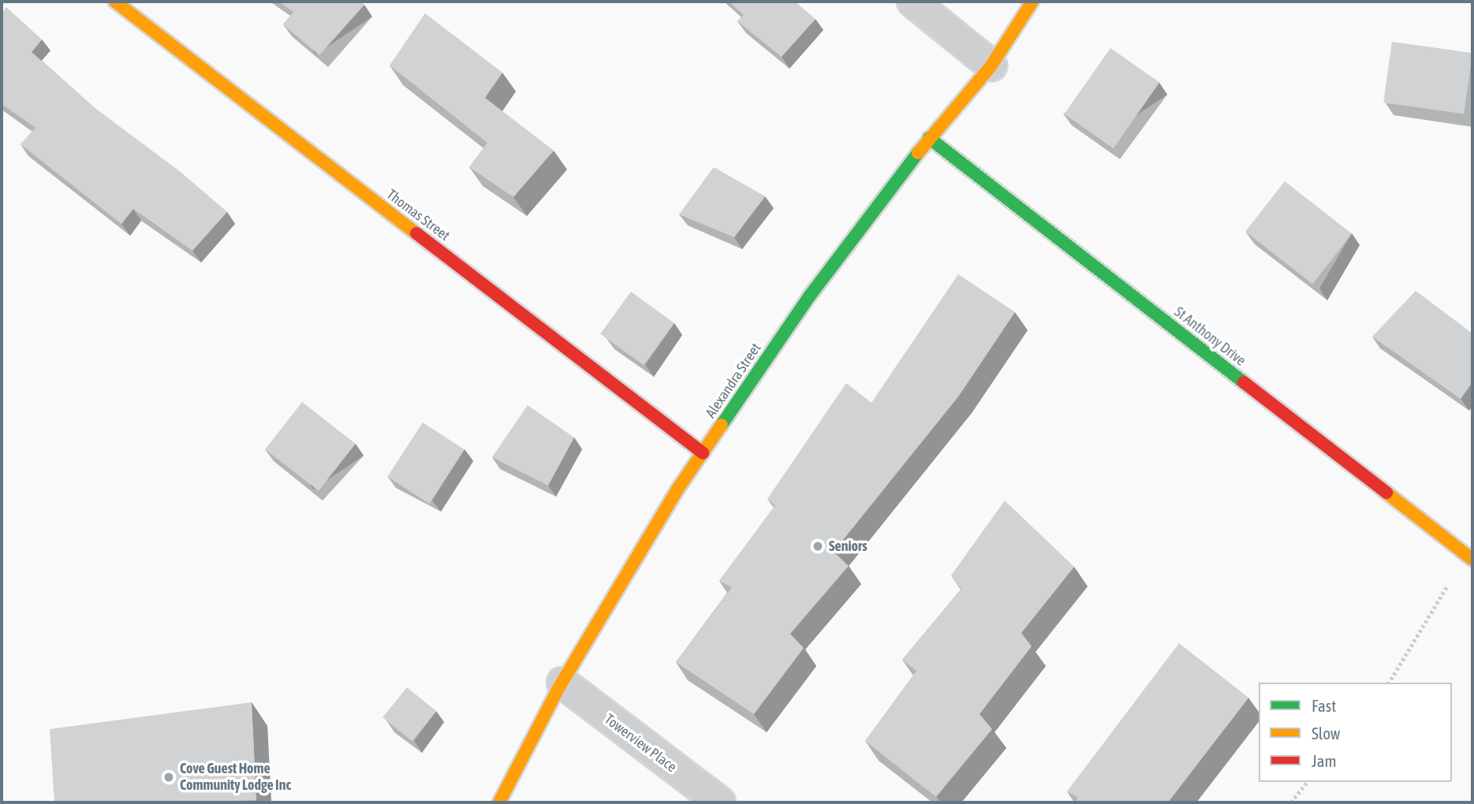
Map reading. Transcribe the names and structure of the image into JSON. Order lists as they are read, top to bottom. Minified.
{"streets":{"street":["Thomas Street","St Anthony Drive","Alexandra Street","Towerview Place"]},"crossings":[["Thomas Street","Alexandra Street"],["St Anthony Drive","Alexandra Street"],["Alexandra Street","Towerview Place"]],"places":["Seniors","Cove Guest Home Community Lodge Inc"],"legend":["Fast","Slow","Jam"]}
